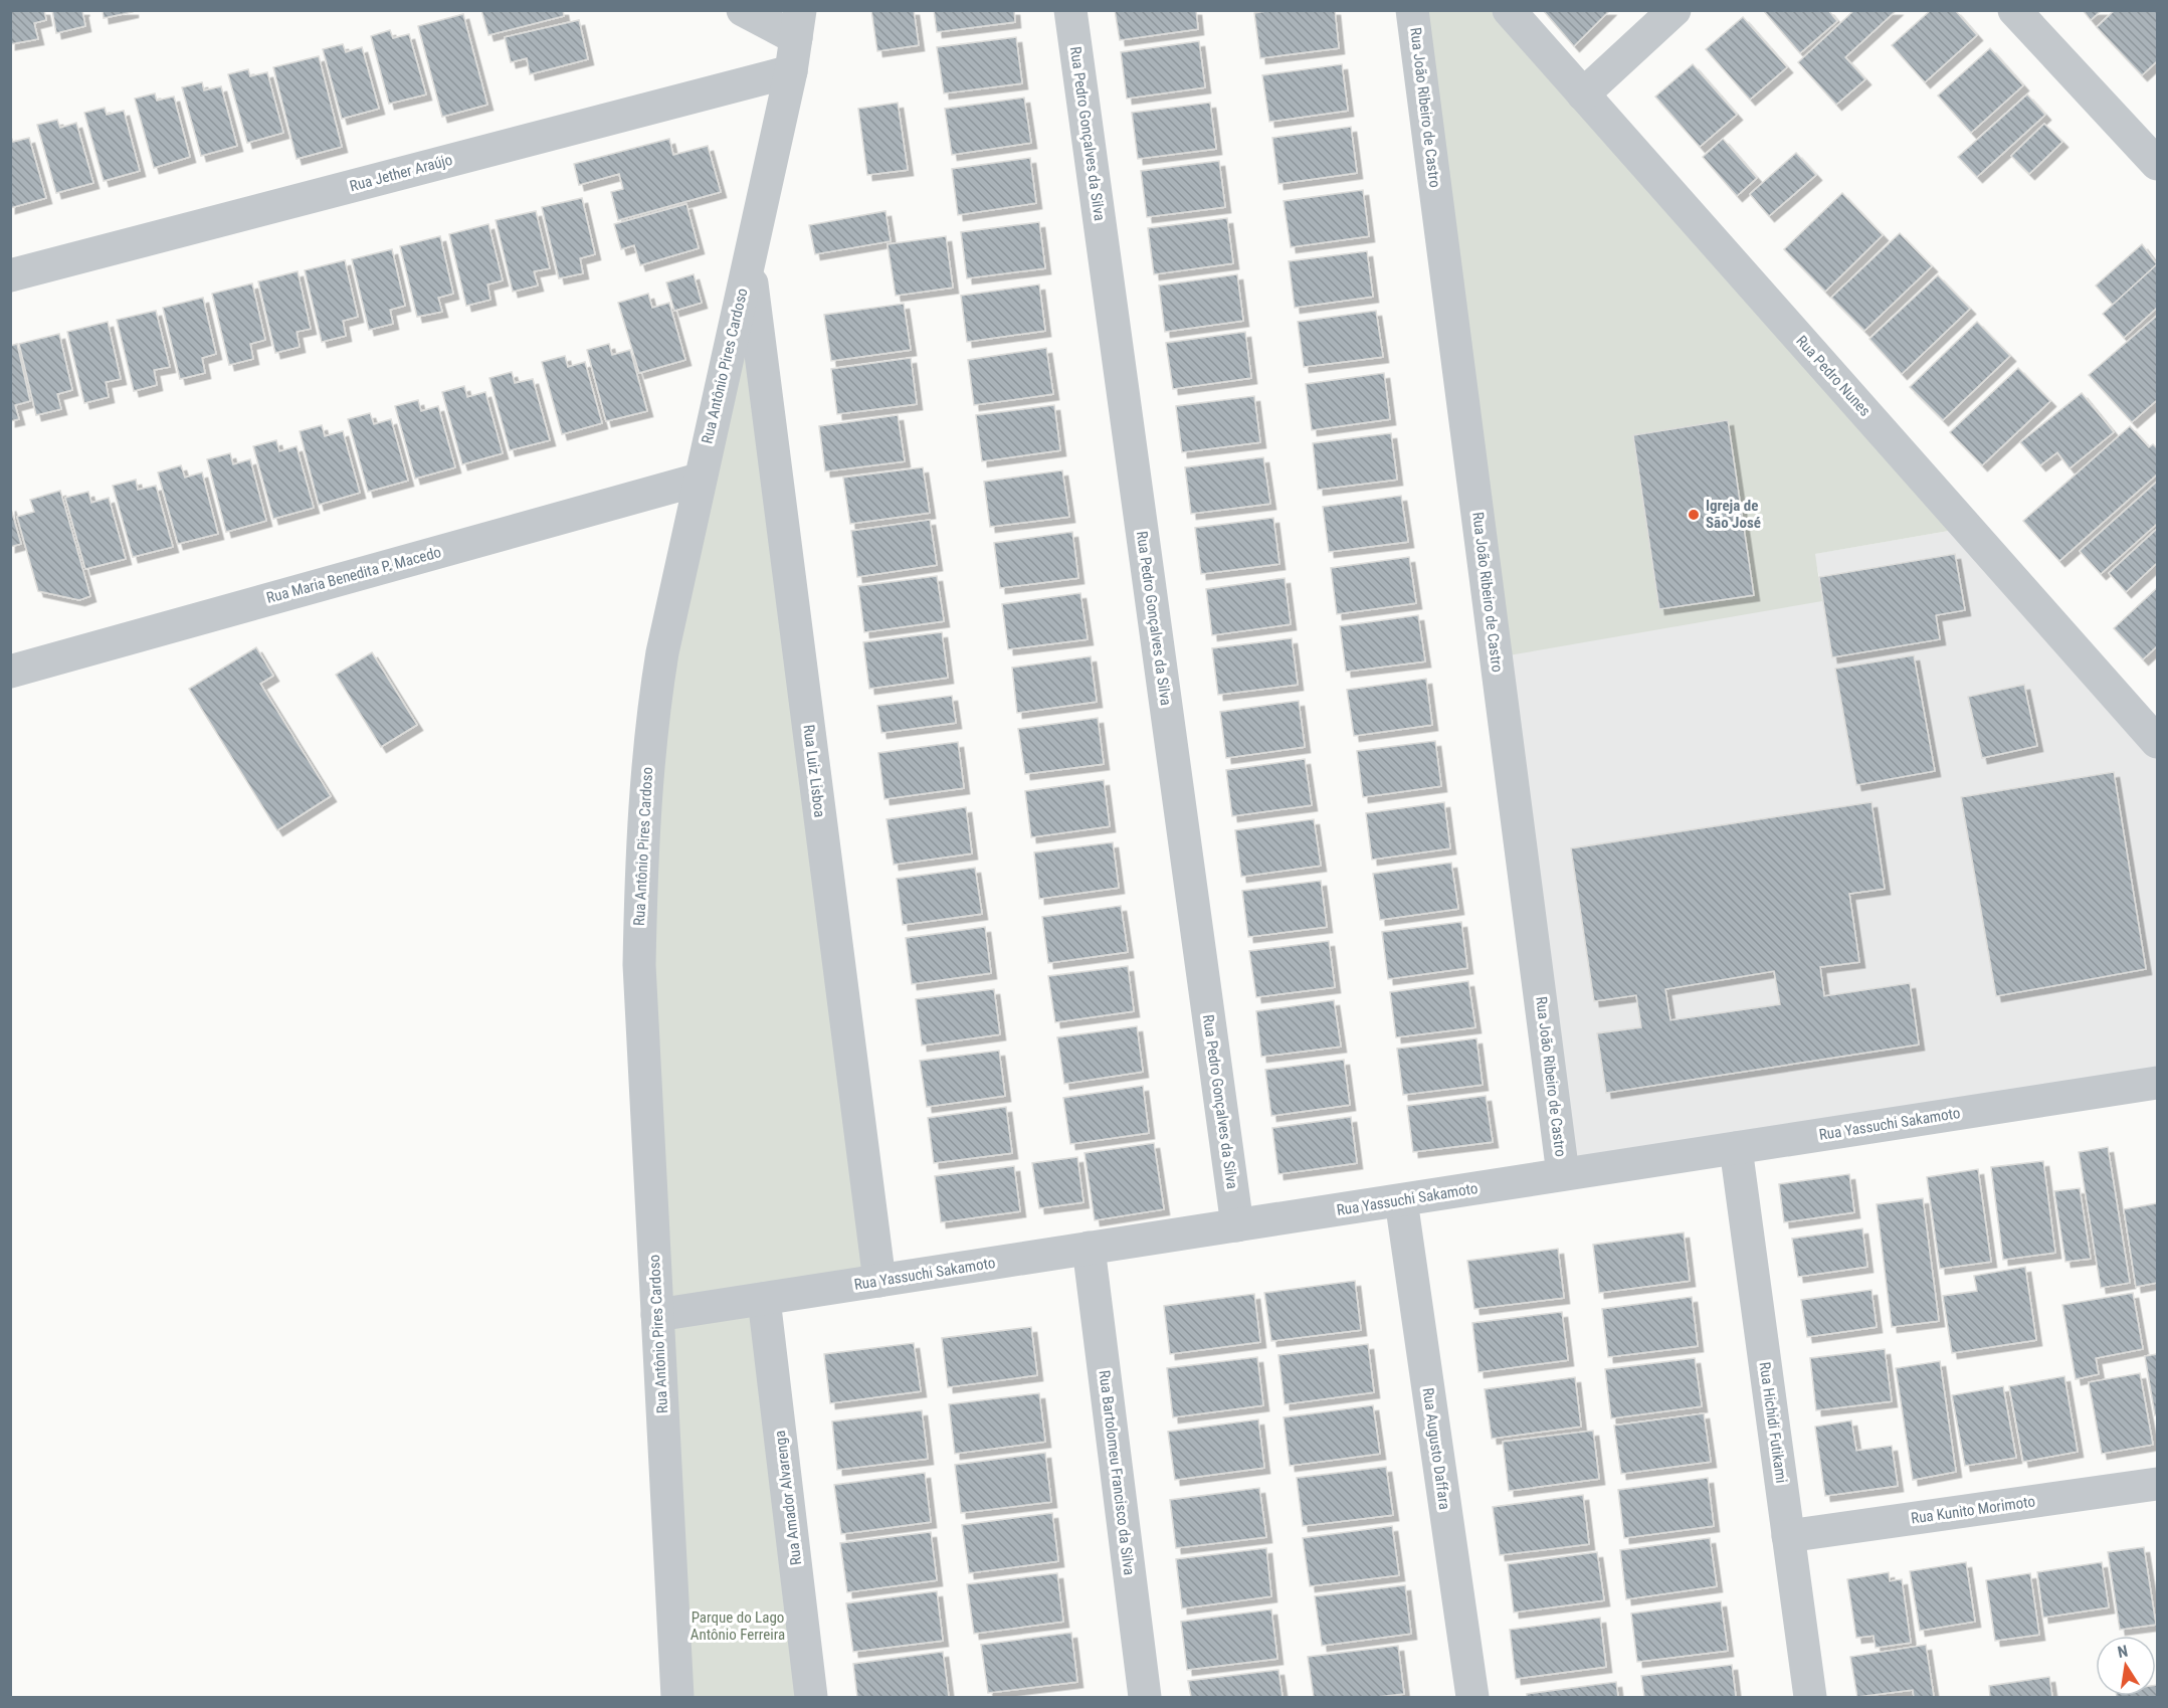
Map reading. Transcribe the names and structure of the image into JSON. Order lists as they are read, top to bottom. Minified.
{"streets":{"street":["Rua João Ribeiro de Castro","Rua Pedro Gonçalves da Silva","Rua Jether Araújo","Rua Antônio Pires Cardoso","Rua Pedro Nunes","Rua Maria Benedita P. Macedo","Rua Luiz Lisboa","Rua Yassuchi Sakamoto","Rua Hichidi Futikami","Rua Augusto Daffara","Rua Bartolomeu Francisco da Silva","Rua Amador Alvarenga","Rua Kunito Morimoto"]},"crossings":[["Rua João Ribeiro de Castro","Rua Yassuchi Sakamoto"],["Rua Pedro Gonçalves da Silva","Rua Yassuchi Sakamoto"],["Rua Jether Araújo","Rua Antônio Pires Cardoso"],["Rua Antônio Pires Cardoso","Rua Maria Benedita P. Macedo"],["Rua Antônio Pires Cardoso","Rua Luiz Lisboa"],["Rua Antônio Pires Cardoso","Rua Yassuchi Sakamoto"],["Rua Luiz Lisboa","Rua Yassuchi Sakamoto"],["Rua Yassuchi Sakamoto","Rua Hichidi Futikami"],["Rua Yassuchi Sakamoto","Rua Augusto Daffara"],["Rua Yassuchi Sakamoto","Rua Bartolomeu Francisco da Silva"],["Rua Yassuchi Sakamoto","Rua Amador Alvarenga"],["Rua Hichidi Futikami","Rua Kunito Morimoto"]],"parks":["Parque do Lago Antônio Ferreira"],"places":["Igreja de São José"],"north":"top"}
